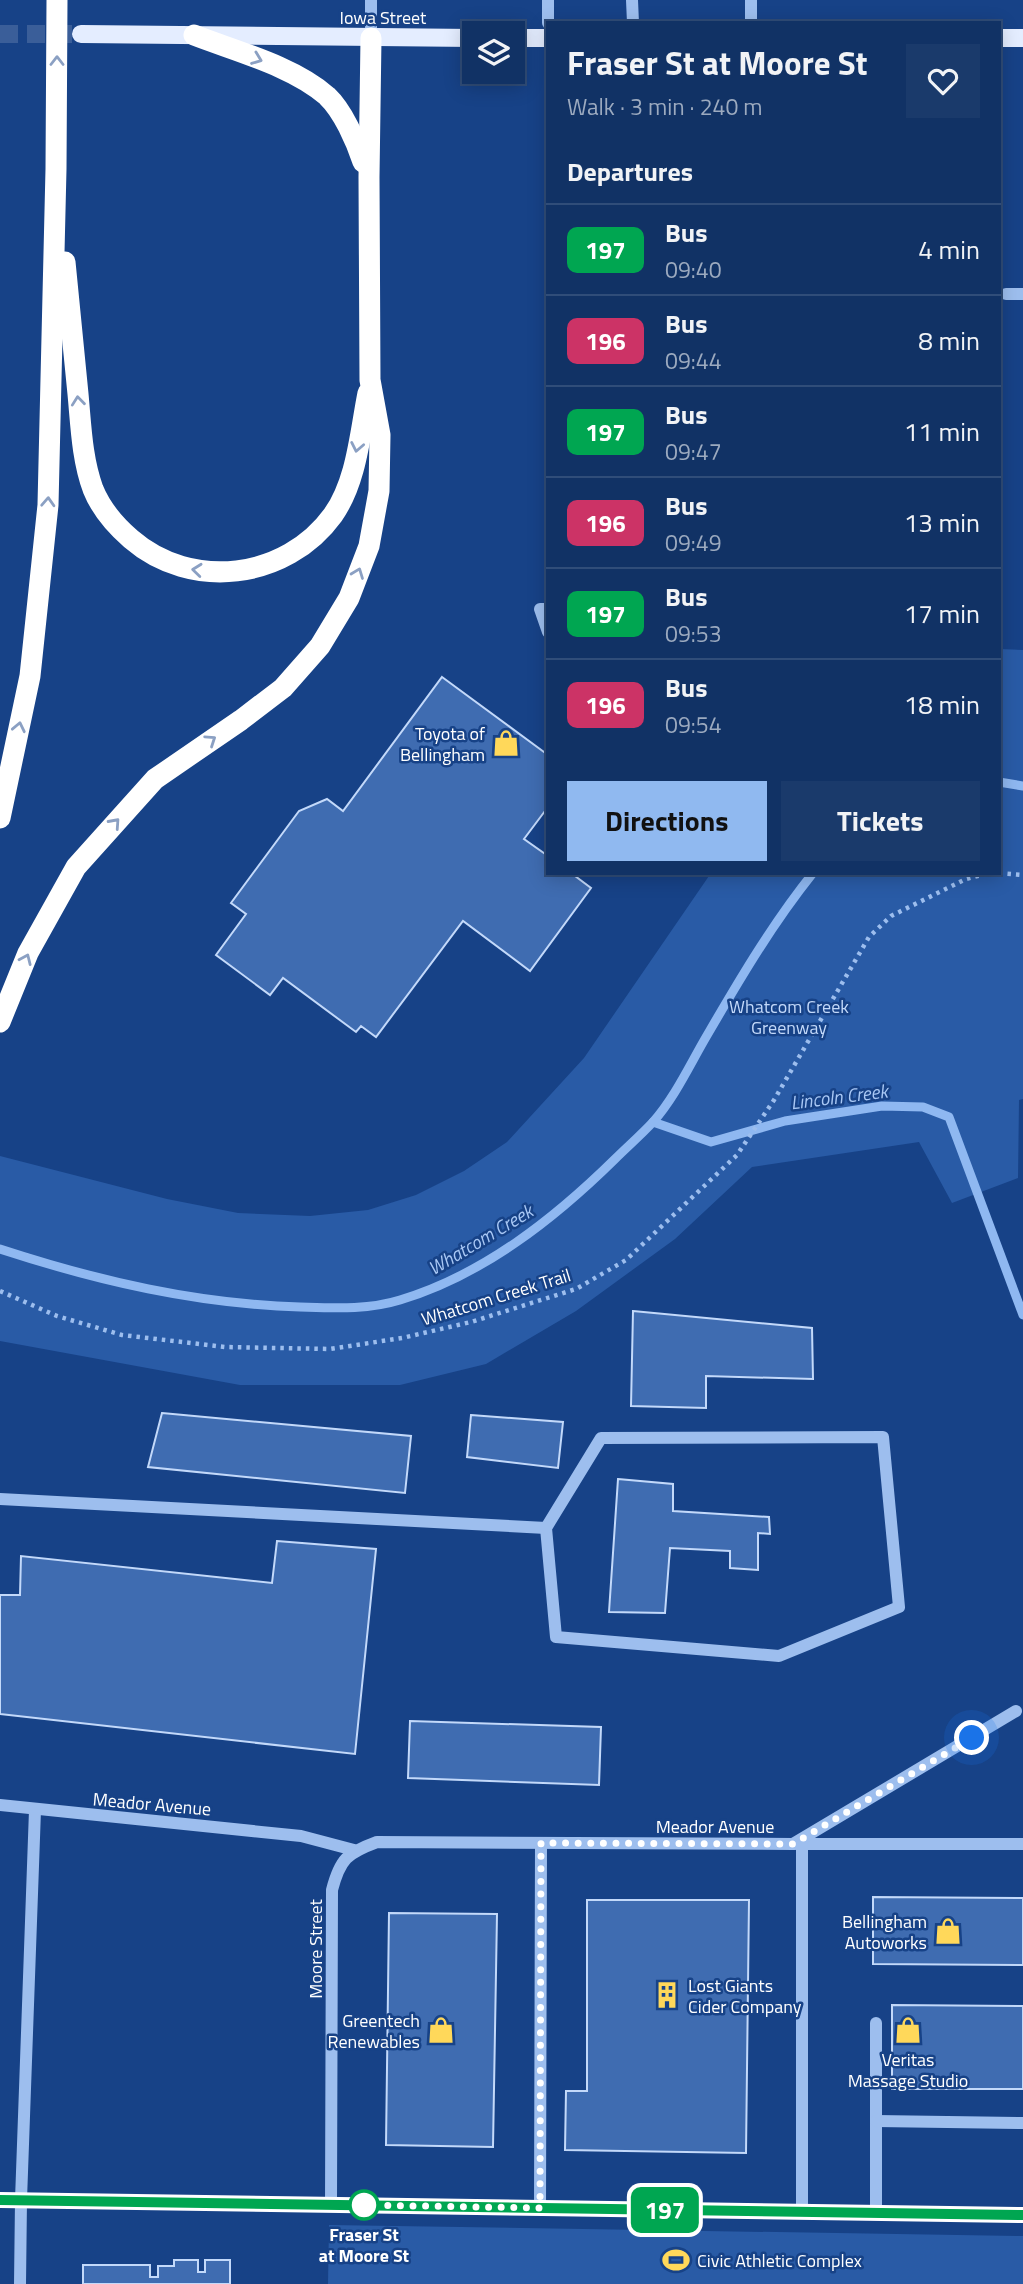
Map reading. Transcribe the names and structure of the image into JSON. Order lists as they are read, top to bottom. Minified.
{"streets":{"main road":["Iowa Street"],"street":["Meador Avenue","Moore Street"],"path":["Whatcom Creek Trail"]},"crossings":[["Meador Avenue","Moore Street"]],"water":["Lincoln Creek","Whatcom Creek"],"parks":["Whatcom Creek Greenway"],"places":{"shop":["Toyota of Bellingham","Bellingham Autoworks","Greentech Renewables","Veritas Massage Studio"],"building":["Lost Giants Cider Company"],"other":["Fraser St at Moore St"],"sports":["Civic Athletic Complex"]},"lines":["bus line 197"],"page":{"on_map":"197","heading":[["Fraser St at Moore St","Walk · 3 min · 240 m"],"Departures"],"list":[{"mark":"197","name":"Bus","note":"09:40","value":"4 min"},{"mark":"196","name":"Bus","note":"09:44","value":"8 min"},{"mark":"197","name":"Bus","note":"09:47","value":"11 min"},{"mark":"196","name":"Bus","note":"09:49","value":"13 min"},{"mark":"197","name":"Bus","note":"09:53","value":"17 min"},{"mark":"196","name":"Bus","note":"09:54","value":"18 min"}],"buttons":["Directions","Tickets"]}}
